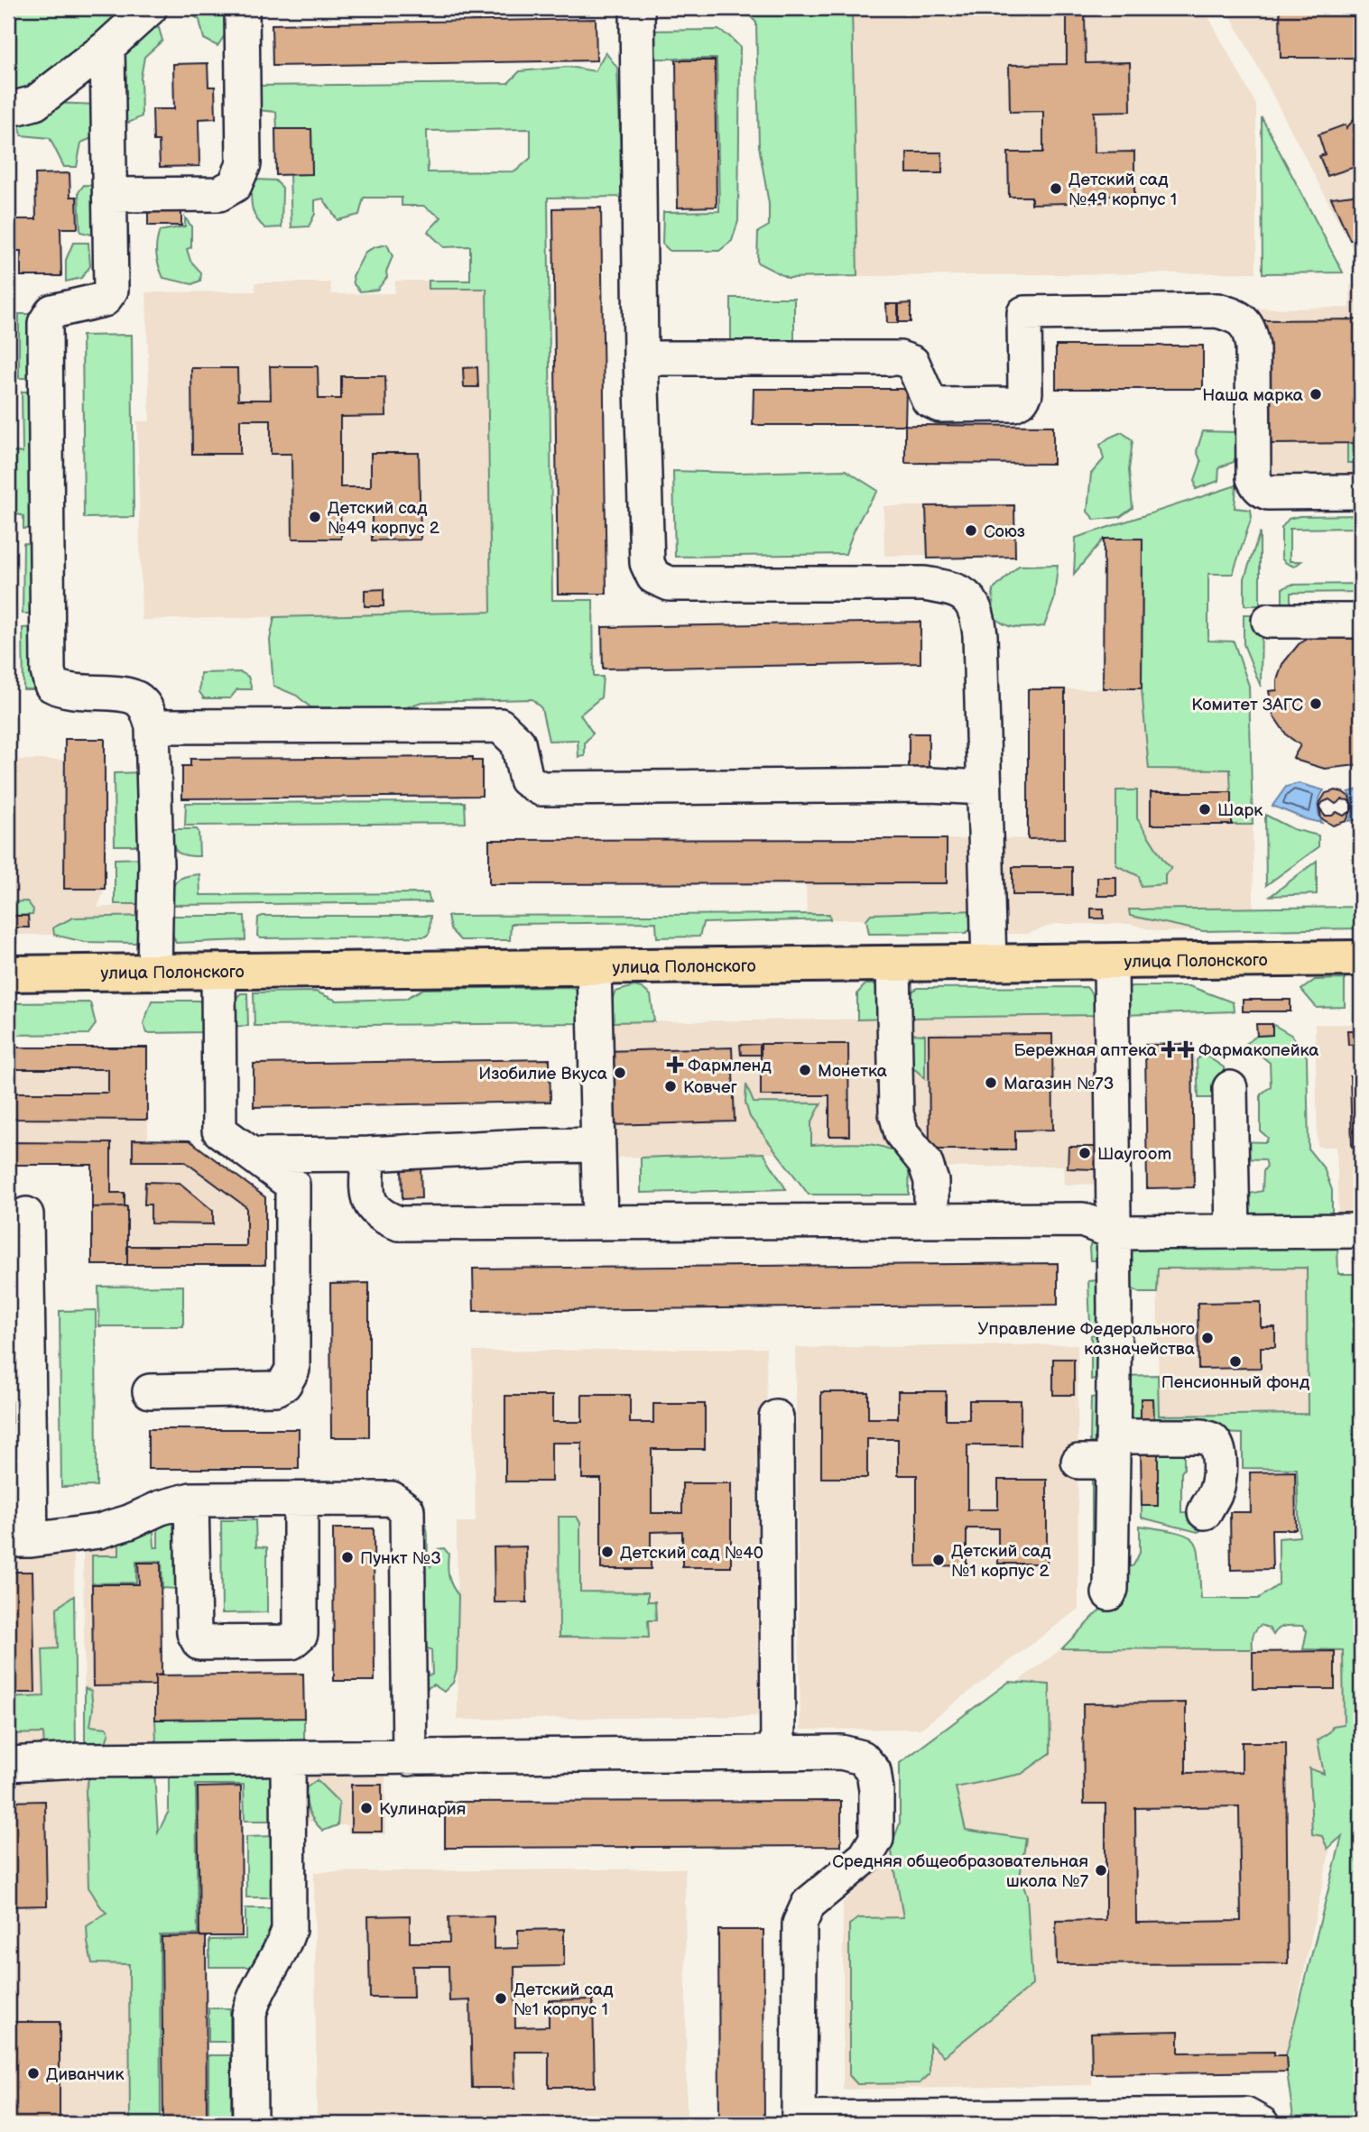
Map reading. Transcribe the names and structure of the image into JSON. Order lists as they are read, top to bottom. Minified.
{"streets":{"main road":["улица Полонского"]},"places":{"other":["Детский сад №49 корпус 1","Наша марка","Детский сад №49 корпус 2","Союз","Комитет ЗАГС","Шарк","Монетка","Изобилие Вкуса","Магазин №73","Ковчег","Шауroom","Управление Федерального казначейства","Пенсионный фонд","Детский сад №40","Пункт №3","Детский сад №1 корпус 2","Кулинария","Средняя общеобразовательная школа №7","Детский сад №1 корпус 1","Диванчик"],"health":["Бережная аптека","Фармакопейка","Фармленд"]}}
